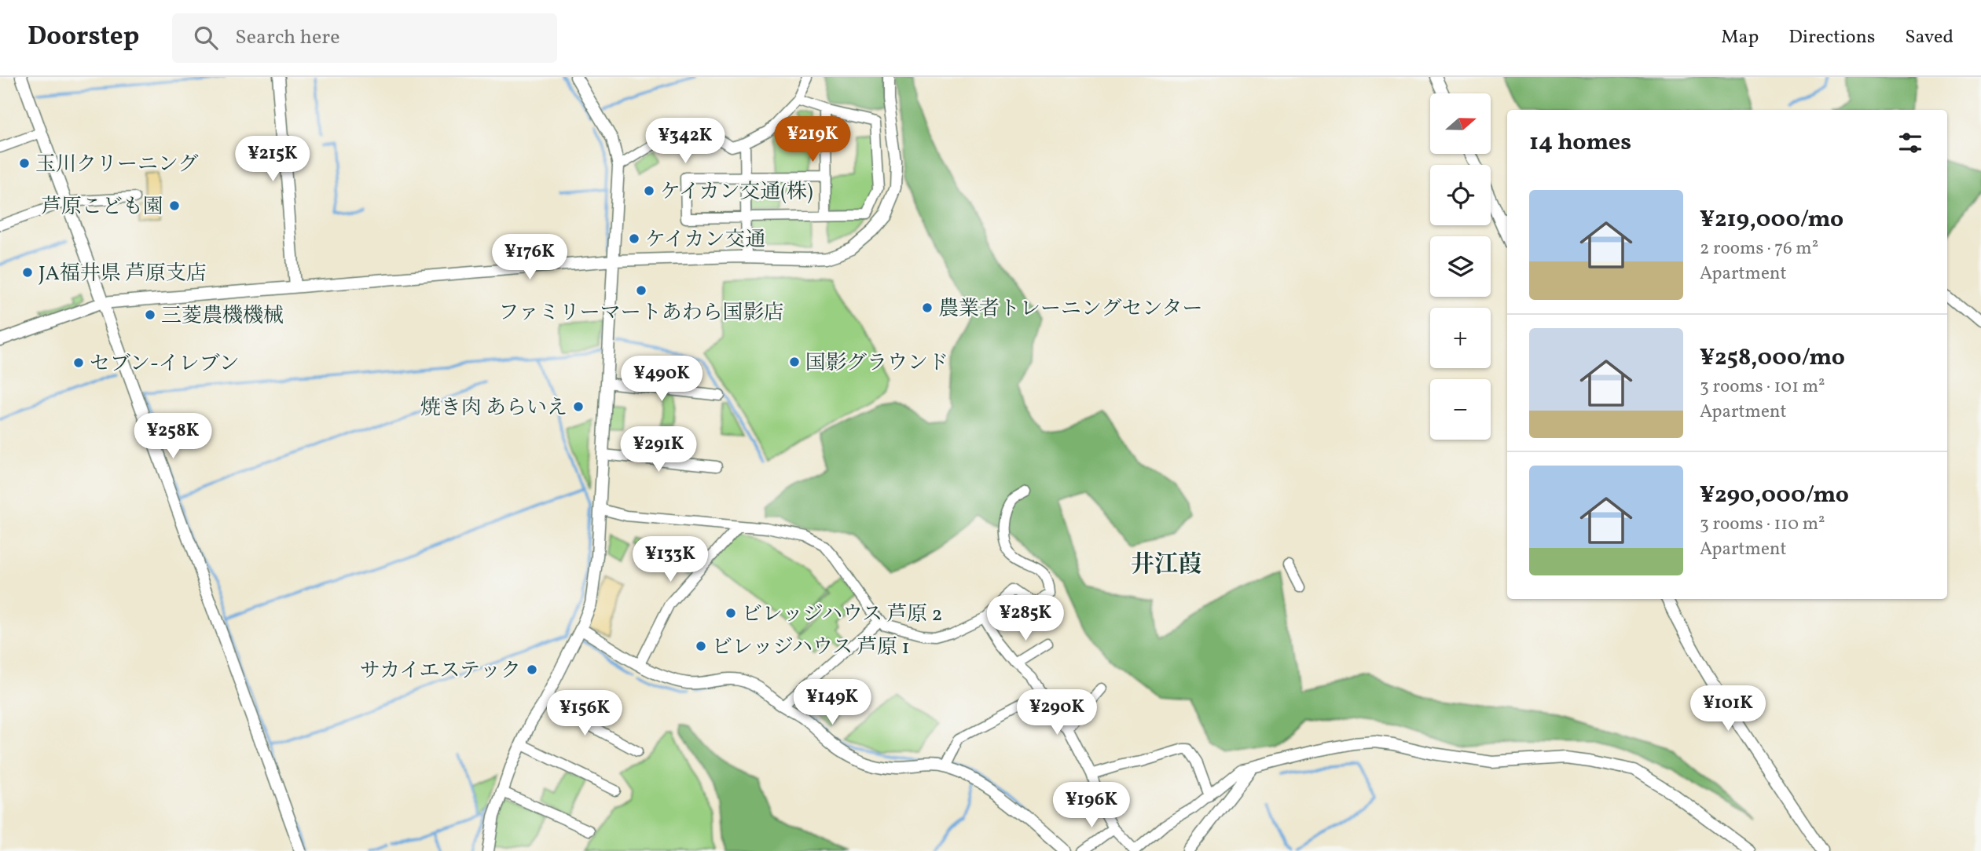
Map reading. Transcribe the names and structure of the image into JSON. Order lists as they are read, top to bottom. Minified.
{"districts":["井江葭"],"places":["玉川クリーニング","ケイカン交通(株)","芦原こども園","ケイカン交通","JA福井県 芦原支店","ファミリーマートあわら国影店","農業者トレーニングセンター","三菱農機機械","国影グラウンド","セブン-イレブン","焼き肉 あらいえ","ビレッジハウス 芦原 2","ビレッジハウス 芦原 1","サカイエステック"],"north":"right","page":{"header":"Doorstep","search":"Search here","nav":["Map","Directions","Saved"],"map_buttons":["+","−"],"heading":"14 homes","price":["¥219K","¥342K","¥215K","¥176K","¥490K","¥258K","¥291K","¥133K","¥285K","¥149K","¥101K","¥290K","¥156K","¥196K"],"list":[{"name":"¥219,000/mo","note":"2 rooms · 76 m² · Apartment"},{"name":"¥258,000/mo","note":"3 rooms · 101 m² · Apartment"},{"name":"¥290,000/mo","note":"3 rooms · 110 m² · Apartment"}]}}
